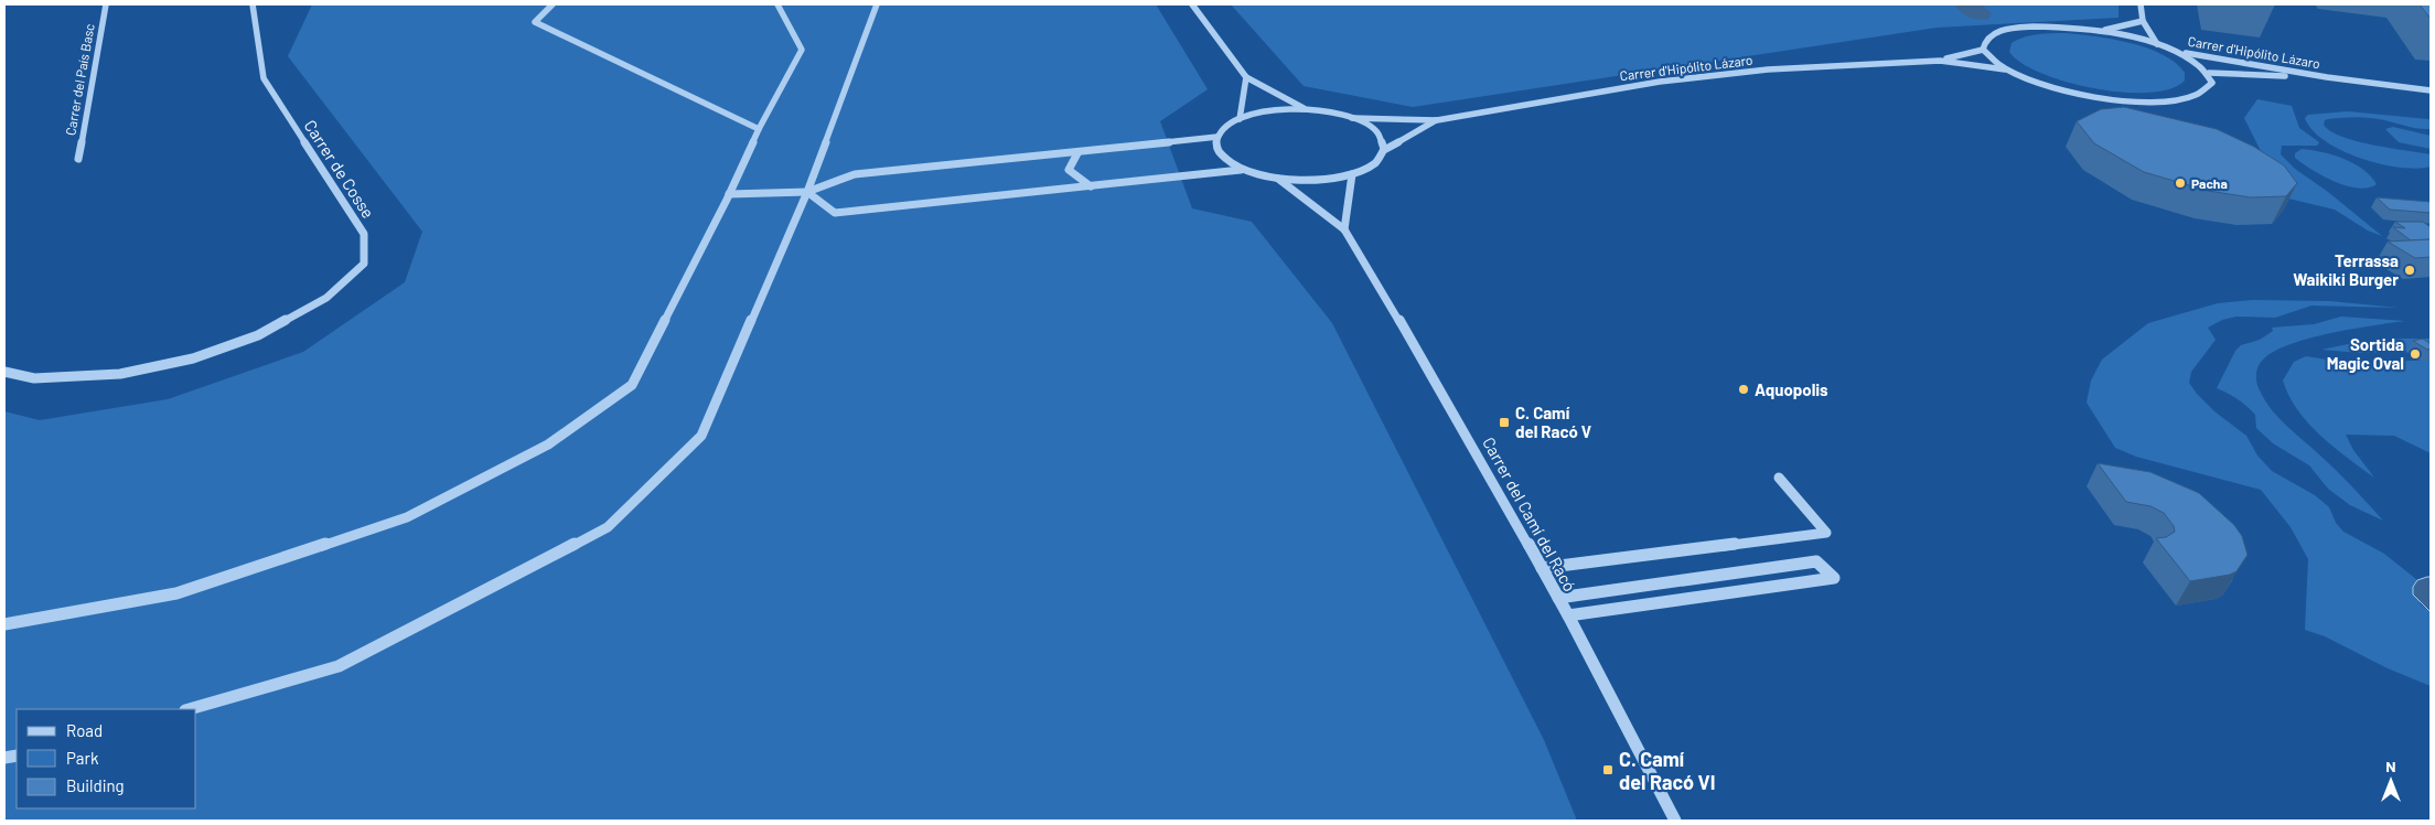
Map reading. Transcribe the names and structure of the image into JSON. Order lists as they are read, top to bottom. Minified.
{"streets":{"street":["Carrer d'Hipólito Lázaro","Carrer del País Basc","Carrer de Cosse","Carrer del Camí del Racó"]},"crossings":[["Carrer d'Hipólito Lázaro","Carrer del Camí del Racó"]],"places":{"other":["Pacha","Terrassa Waikiki Burger","Sortida Magic Oval","Aquopolis"],"transit":["C. Camí del Racó V","C. Camí del Racó VI"]},"legend":["Road","Park","Building"],"north":"top"}
